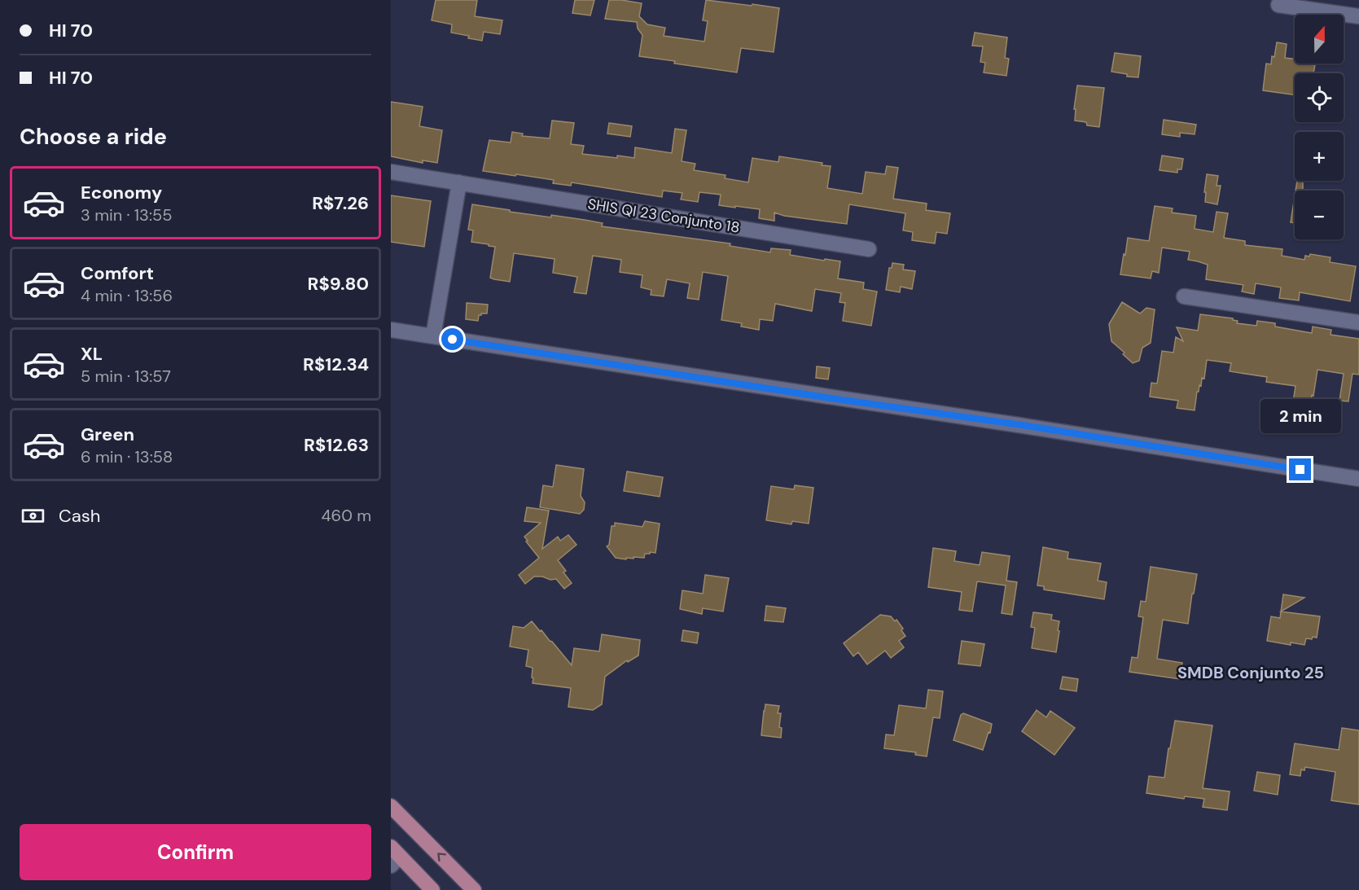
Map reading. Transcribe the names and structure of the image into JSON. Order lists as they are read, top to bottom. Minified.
{"streets":{"street":["SHIS QI 23 Conjunto 18"]},"districts":["SMDB Conjunto 25"],"north":"top","page":{"banner":["HI 70","HI 70"],"map_buttons":["+","−"],"heading":"Choose a ride","list":[{"name":"Economy","note":"3 min · 13:55","value":"R$7.26"},{"name":"Comfort","note":"4 min · 13:56","value":"R$9.80"},{"name":"XL","note":"5 min · 13:57","value":"R$12.34"},{"name":"Green","note":"6 min · 13:58","value":"R$12.63"}],"bubble":"2 min","pay":["Cash","460 m"],"buttons":"Confirm"}}
